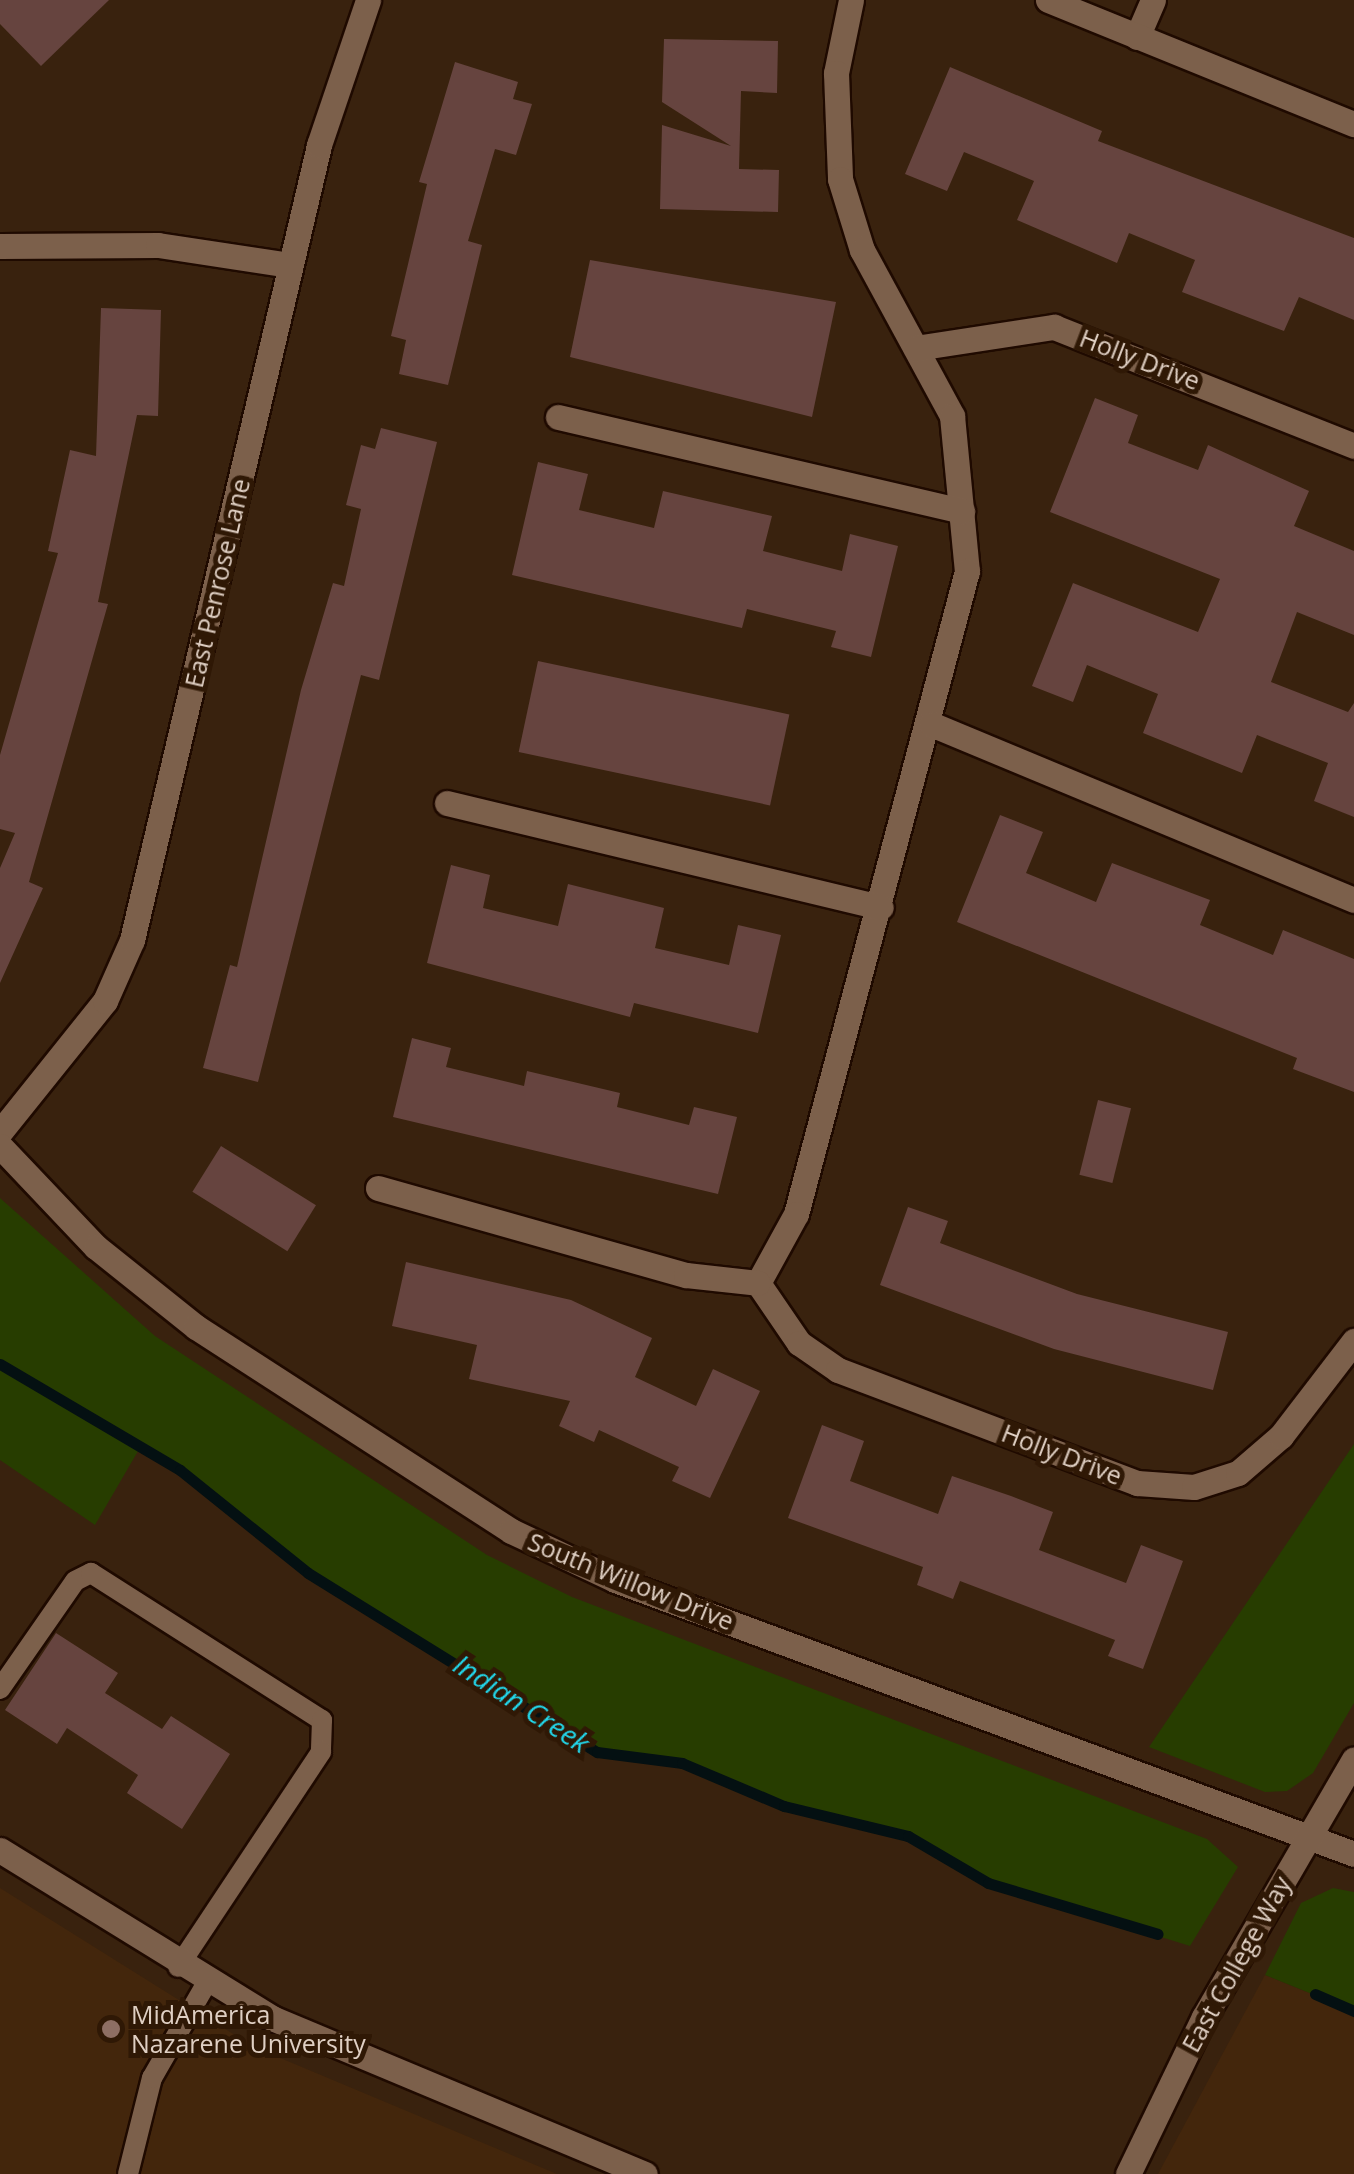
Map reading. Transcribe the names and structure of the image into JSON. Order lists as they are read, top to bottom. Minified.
{"streets":{"street":["Holly Drive","East Penrose Lane","South Willow Drive","East College Way"]},"crossings":[["South Willow Drive","East College Way"]],"water":["Indian Creek"],"places":["MidAmerica Nazarene University"]}
